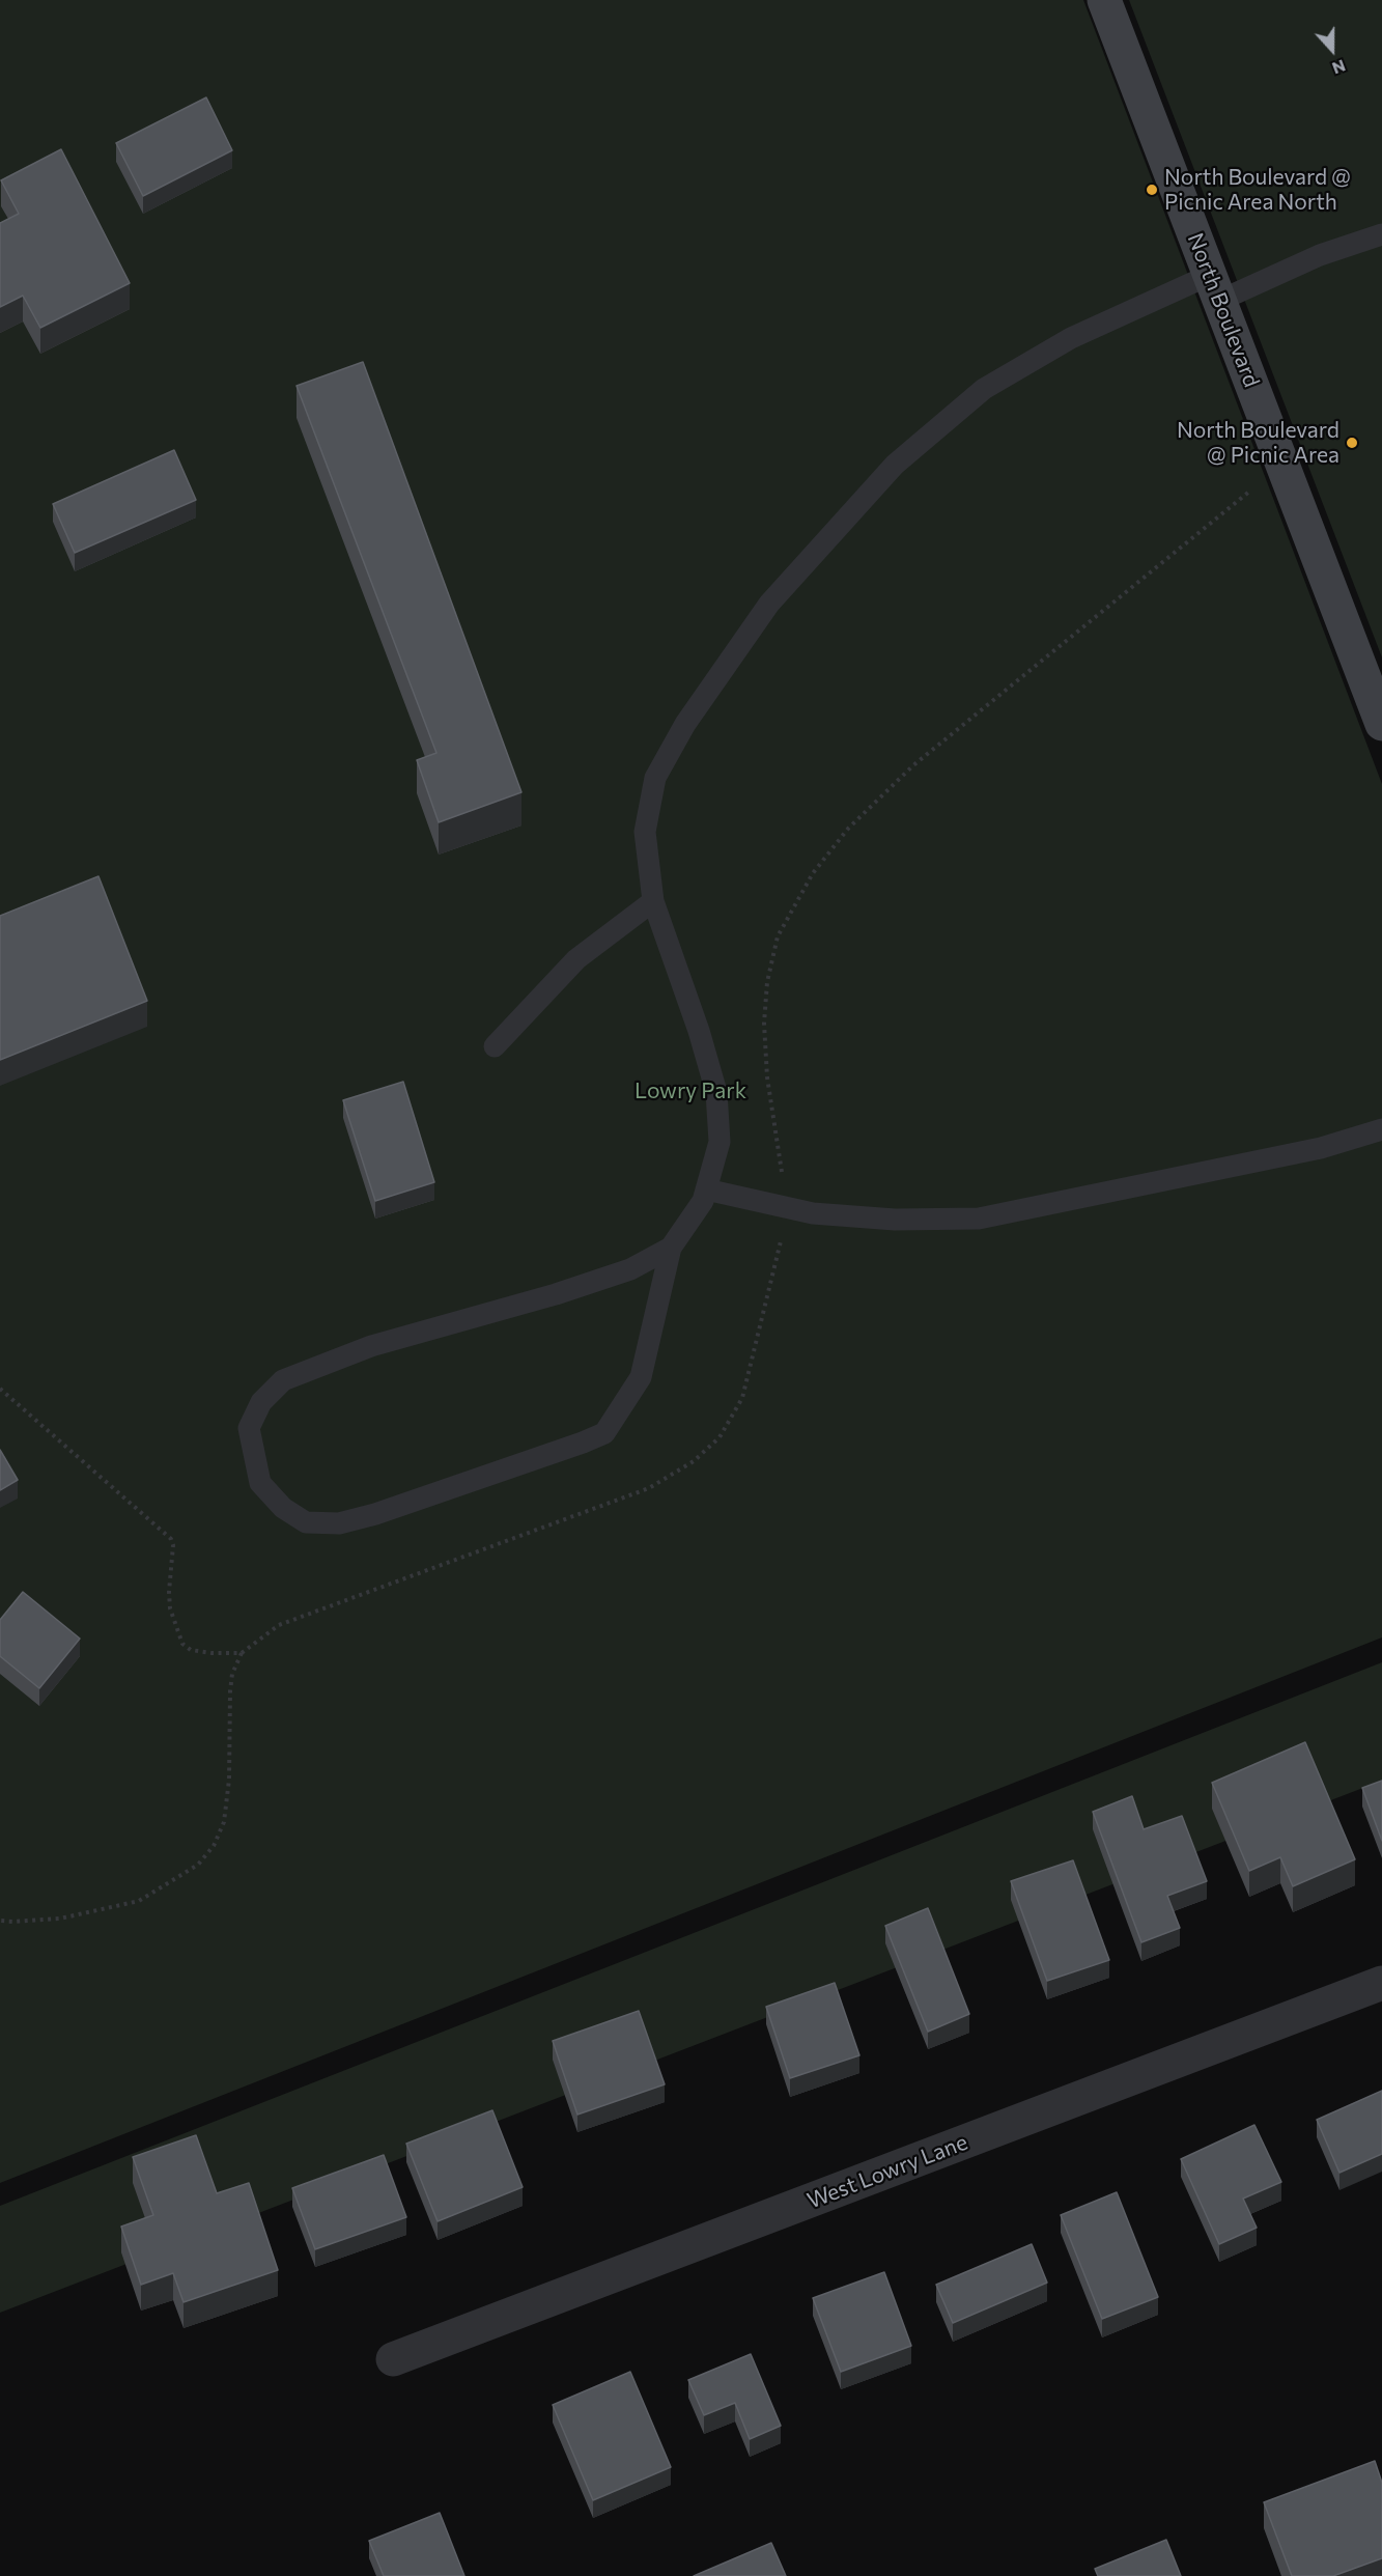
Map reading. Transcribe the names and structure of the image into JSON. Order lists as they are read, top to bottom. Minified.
{"streets":{"street":["North Boulevard","West Lowry Lane"]},"parks":["Lowry Park"],"places":["North Boulevard @ Picnic Area North","North Boulevard @ Picnic Area"],"north":"bottom"}
